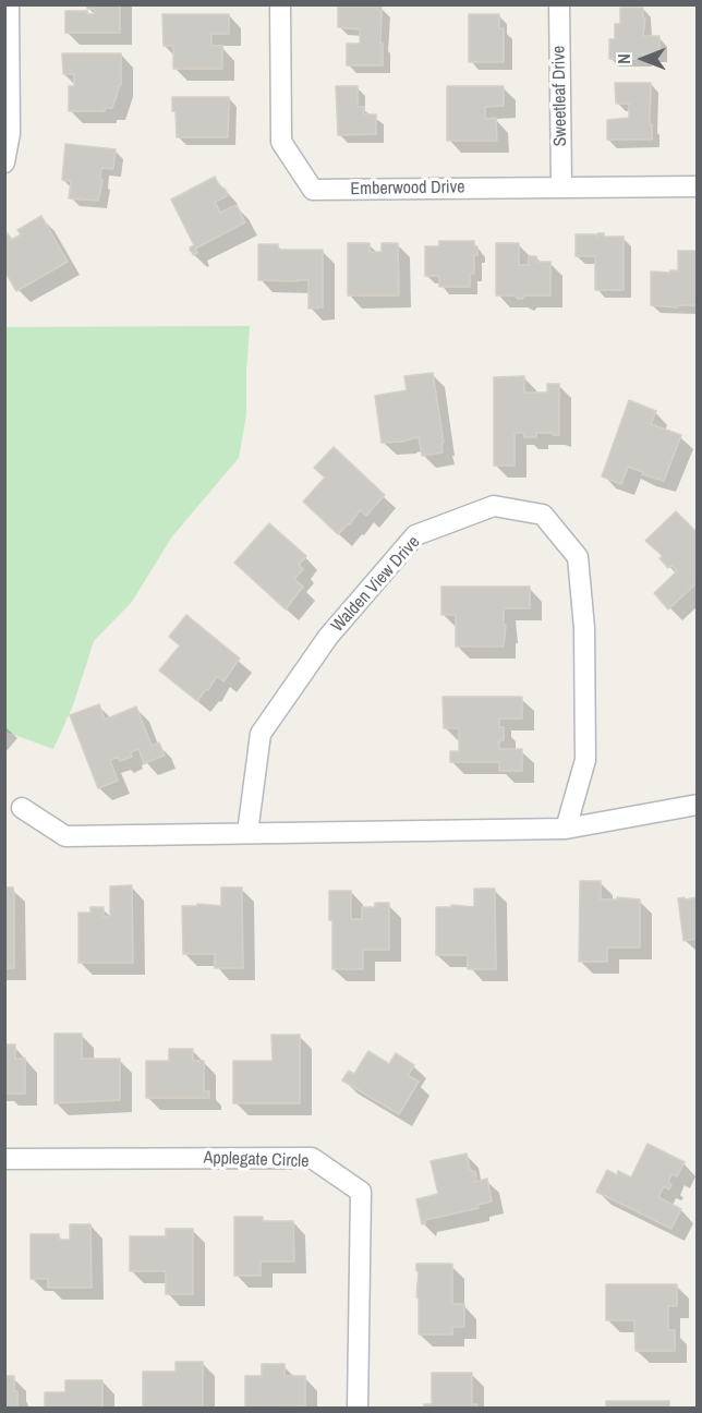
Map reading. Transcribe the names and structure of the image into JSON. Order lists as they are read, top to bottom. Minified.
{"streets":{"street":["Sweetleaf Drive","Emberwood Drive","Walden View Drive","Applegate Circle"]},"crossings":[["Sweetleaf Drive","Emberwood Drive"]],"north":"left"}
